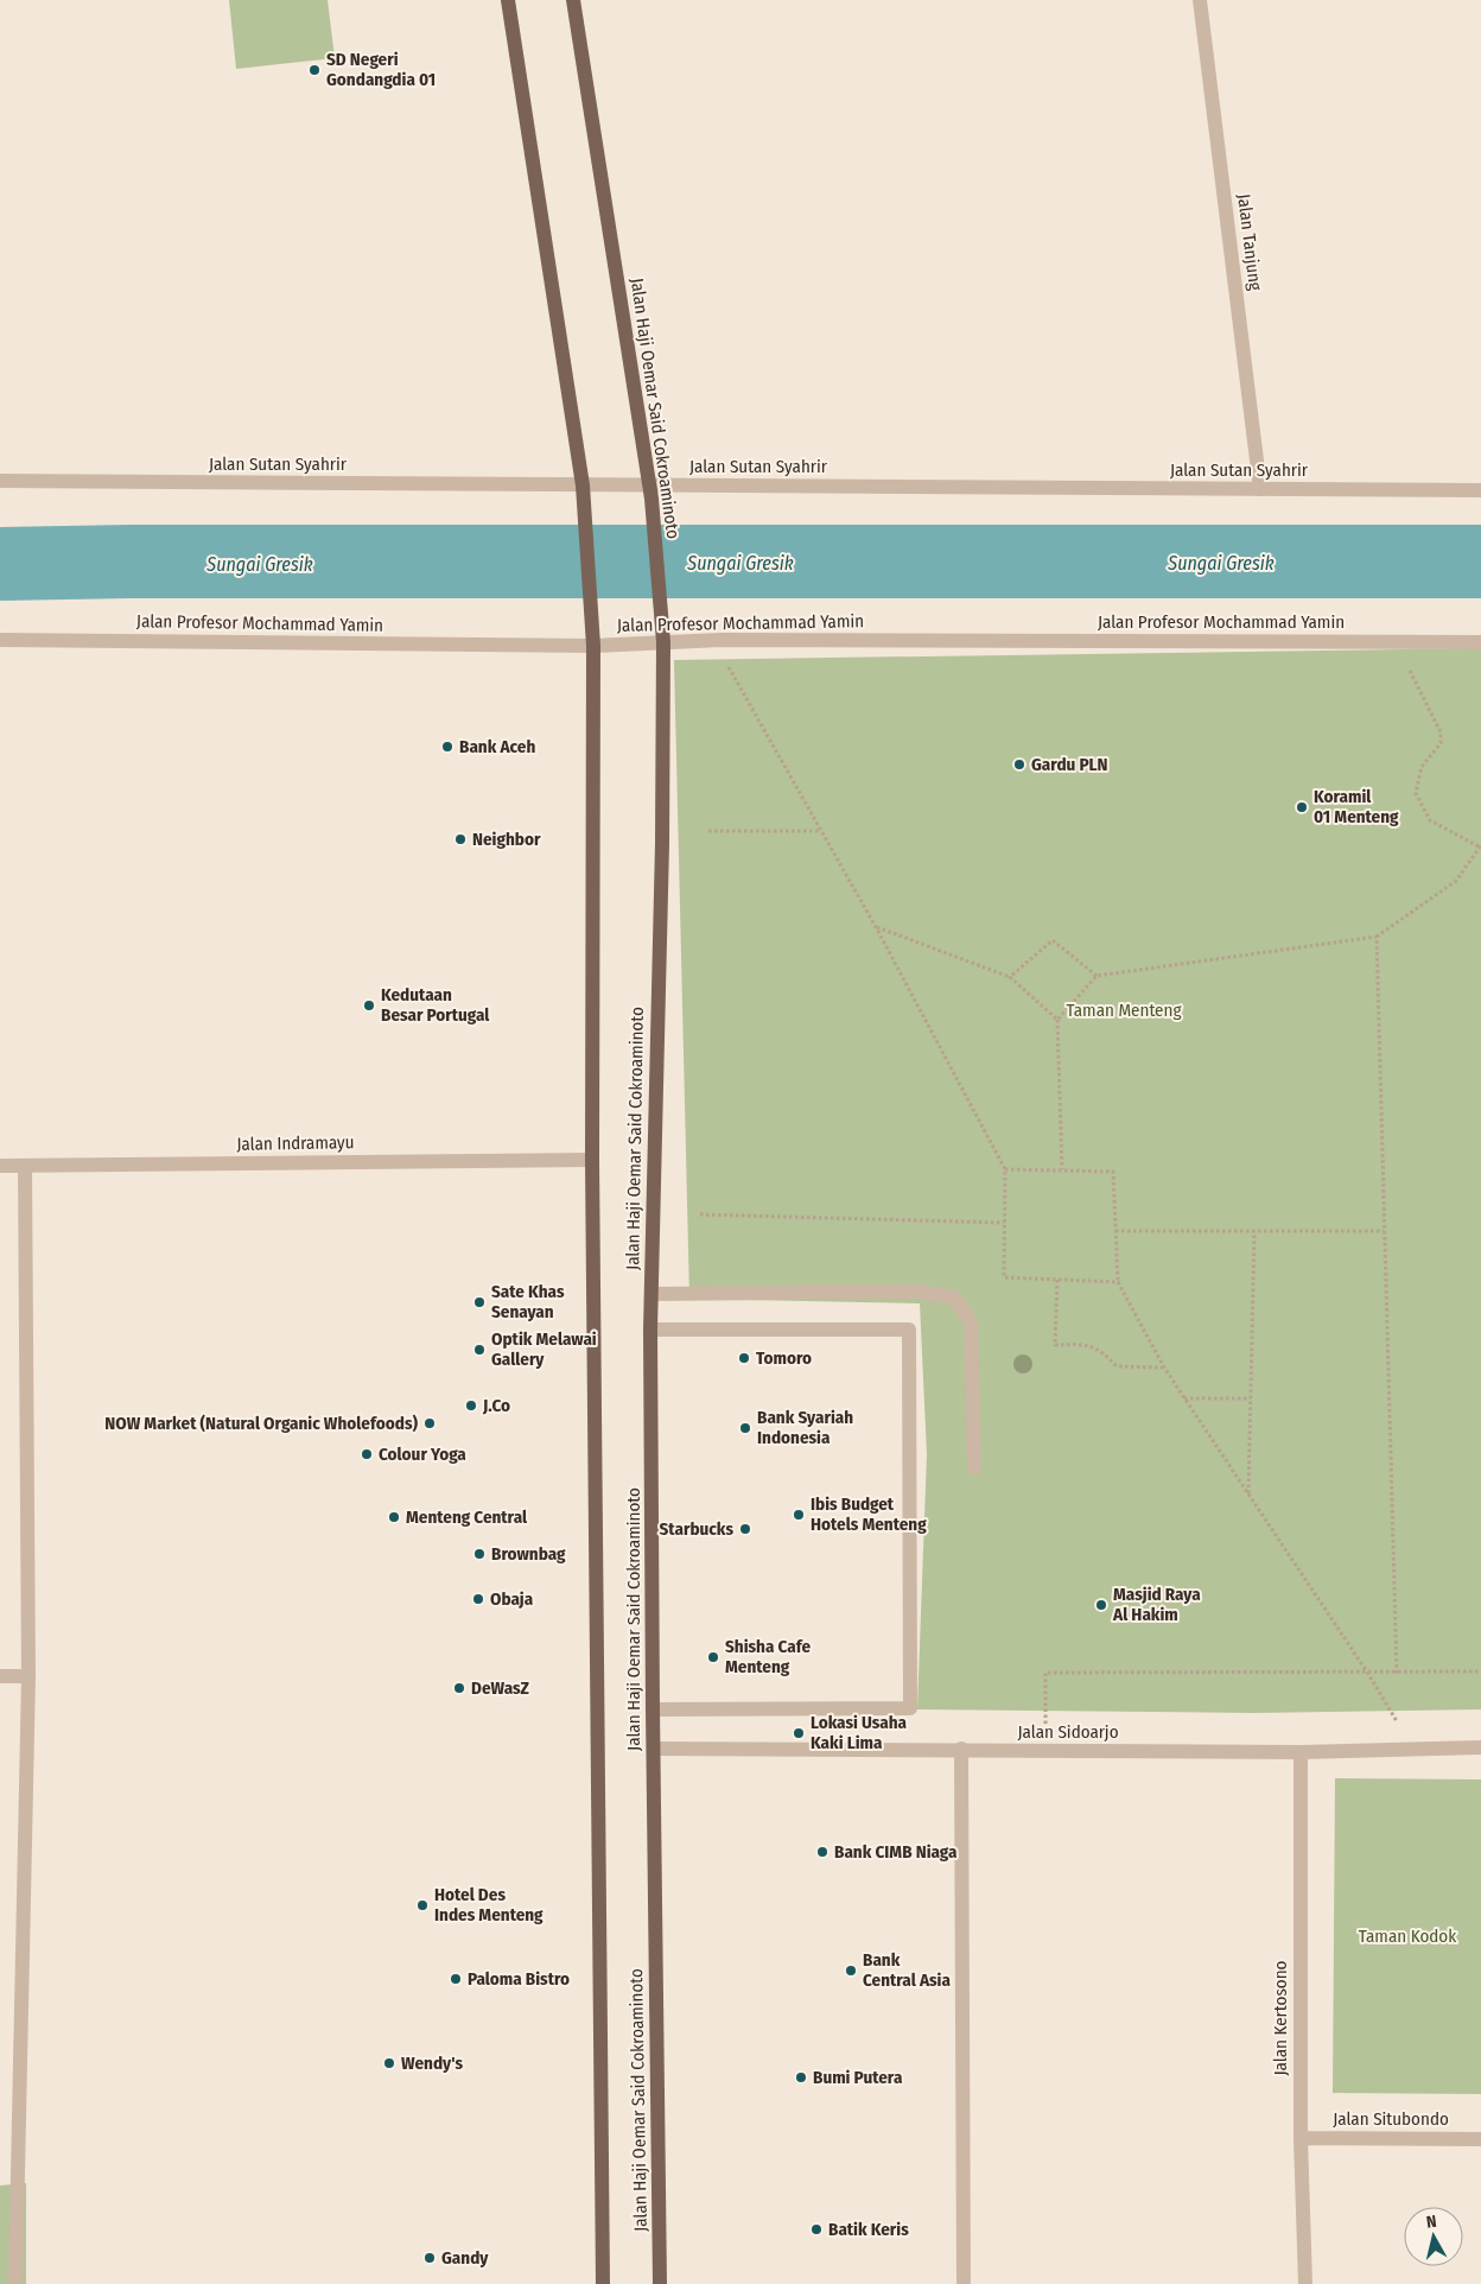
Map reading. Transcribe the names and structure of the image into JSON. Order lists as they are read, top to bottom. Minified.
{"streets":{"main road":["Jalan Haji Oemar Said Cokroaminoto"],"street":["Jalan Tanjung","Jalan Sutan Syahrir","Jalan Profesor Mochammad Yamin","Jalan Indramayu","Jalan Sidoarjo","Jalan Kertosono","Jalan Situbondo"]},"crossings":[["Jalan Tanjung","Jalan Sutan Syahrir"],["Jalan Haji Oemar Said Cokroaminoto","Jalan Sutan Syahrir"],["Jalan Haji Oemar Said Cokroaminoto","Jalan Profesor Mochammad Yamin"],["Jalan Haji Oemar Said Cokroaminoto","Jalan Indramayu"],["Jalan Haji Oemar Said Cokroaminoto","Jalan Sidoarjo"],["Jalan Sidoarjo","Jalan Kertosono"],["Jalan Kertosono","Jalan Situbondo"]],"water":["Sungai Gresik"],"parks":["Taman Menteng","Taman Kodok"],"places":["SD Negeri Gondangdia 01","Bank Aceh","Gardu PLN","Koramil 01 Menteng","Neighbor","Kedutaan Besar Portugal","Sate Khas Senayan","Optik Melawai Gallery","Tomoro","J.Co","NOW Market (Natural Organic Wholefoods)","Bank Syariah Indonesia","Colour Yoga","Ibis Budget Hotels Menteng","Menteng Central","Starbucks","Brownbag","Obaja","Masjid Raya Al Hakim","Shisha Cafe Menteng","DeWasZ","Lokasi Usaha Kaki Lima","Bank CIMB Niaga","Hotel Des Indes Menteng","Bank Central Asia","Paloma Bistro","Wendy's","Bumi Putera","Batik Keris","Gandy"],"north":"top"}
